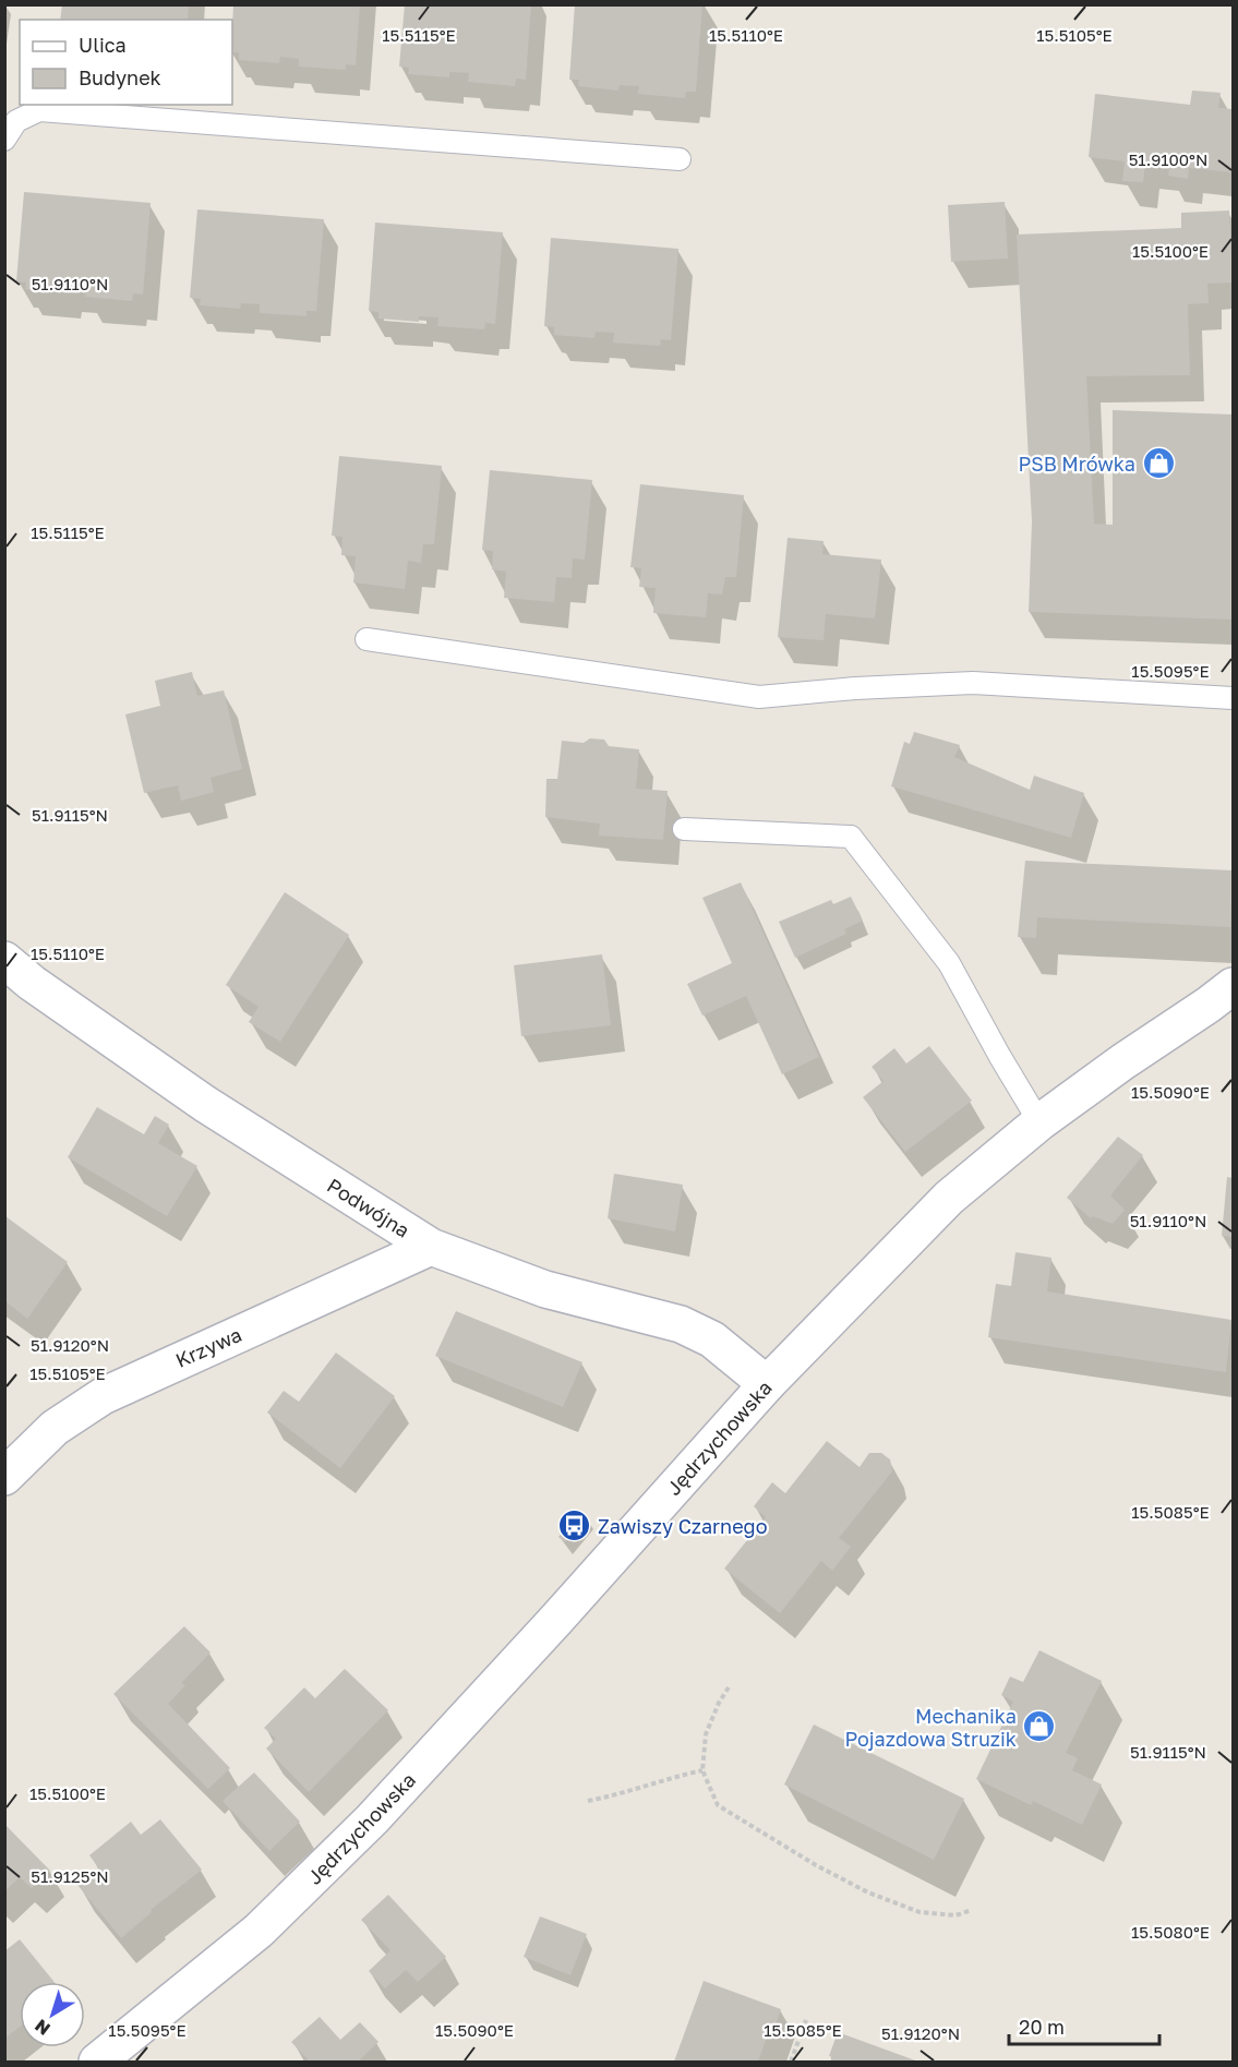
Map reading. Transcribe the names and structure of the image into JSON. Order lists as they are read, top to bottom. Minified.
{"streets":{"main road":["Podwójna","Krzywa","Jędrzychowska"]},"crossings":[["Podwójna","Krzywa"],["Podwójna","Jędrzychowska"]],"places":{"shop":["PSB Mrówka","Mechanika Pojazdowa Struzik"],"bus stop":["Zawiszy Czarnego"]},"legend":["Ulica","Budynek"],"scale_bar":"20 m","north":"bottom left","coordinates":["15.5115°E","15.5110°E","15.5105°E","51.9100°N","15.5100°E","51.9110°N","15.5095°E","51.9115°N","15.5090°E","51.9120°N","15.5085°E","51.9125°N","15.5080°E"]}
